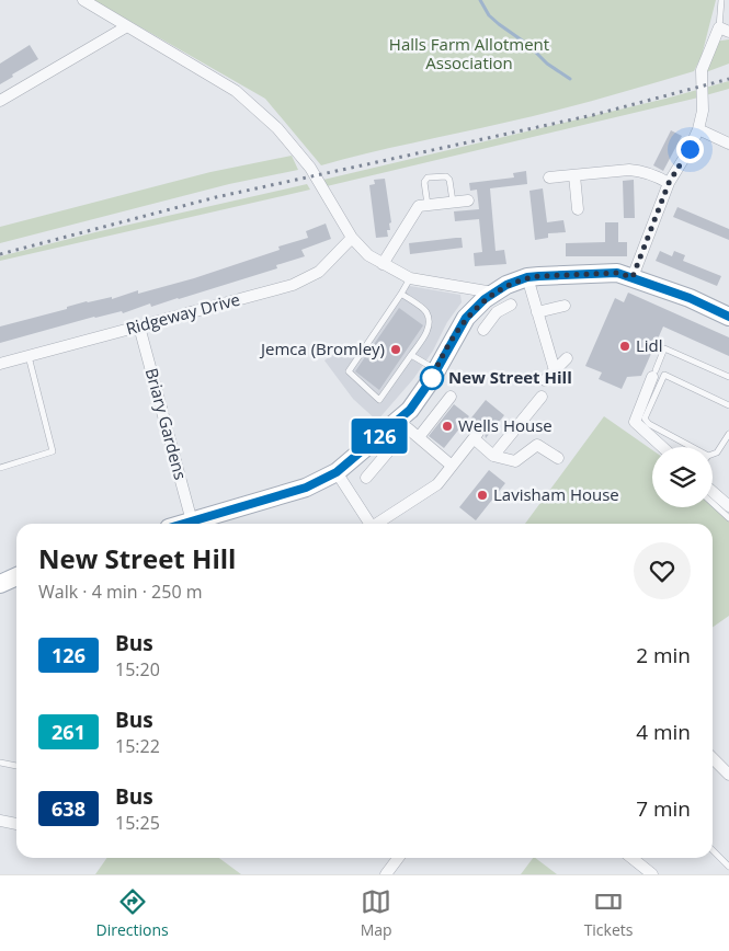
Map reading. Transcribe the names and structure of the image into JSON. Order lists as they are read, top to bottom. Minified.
{"streets":{"street":["Ridgeway Drive","Briary Gardens"]},"crossings":[["Ridgeway Drive","Briary Gardens"]],"parks":["Halls Farm Allotment Association"],"places":["Lidl","Jemca (Bromley)","New Street Hill","Wells House","Lavisham House"],"lines":["bus line 126"],"page":{"on_map":"126","heading":["New Street Hill","Walk · 4 min · 250 m"],"list":[{"mark":"126","name":"Bus","note":"15:20","value":"2 min"},{"mark":"261","name":"Bus","note":"15:22","value":"4 min"},{"mark":"638","name":"Bus","note":"15:25","value":"7 min"}],"tabs":["Directions","Map","Tickets"]}}
